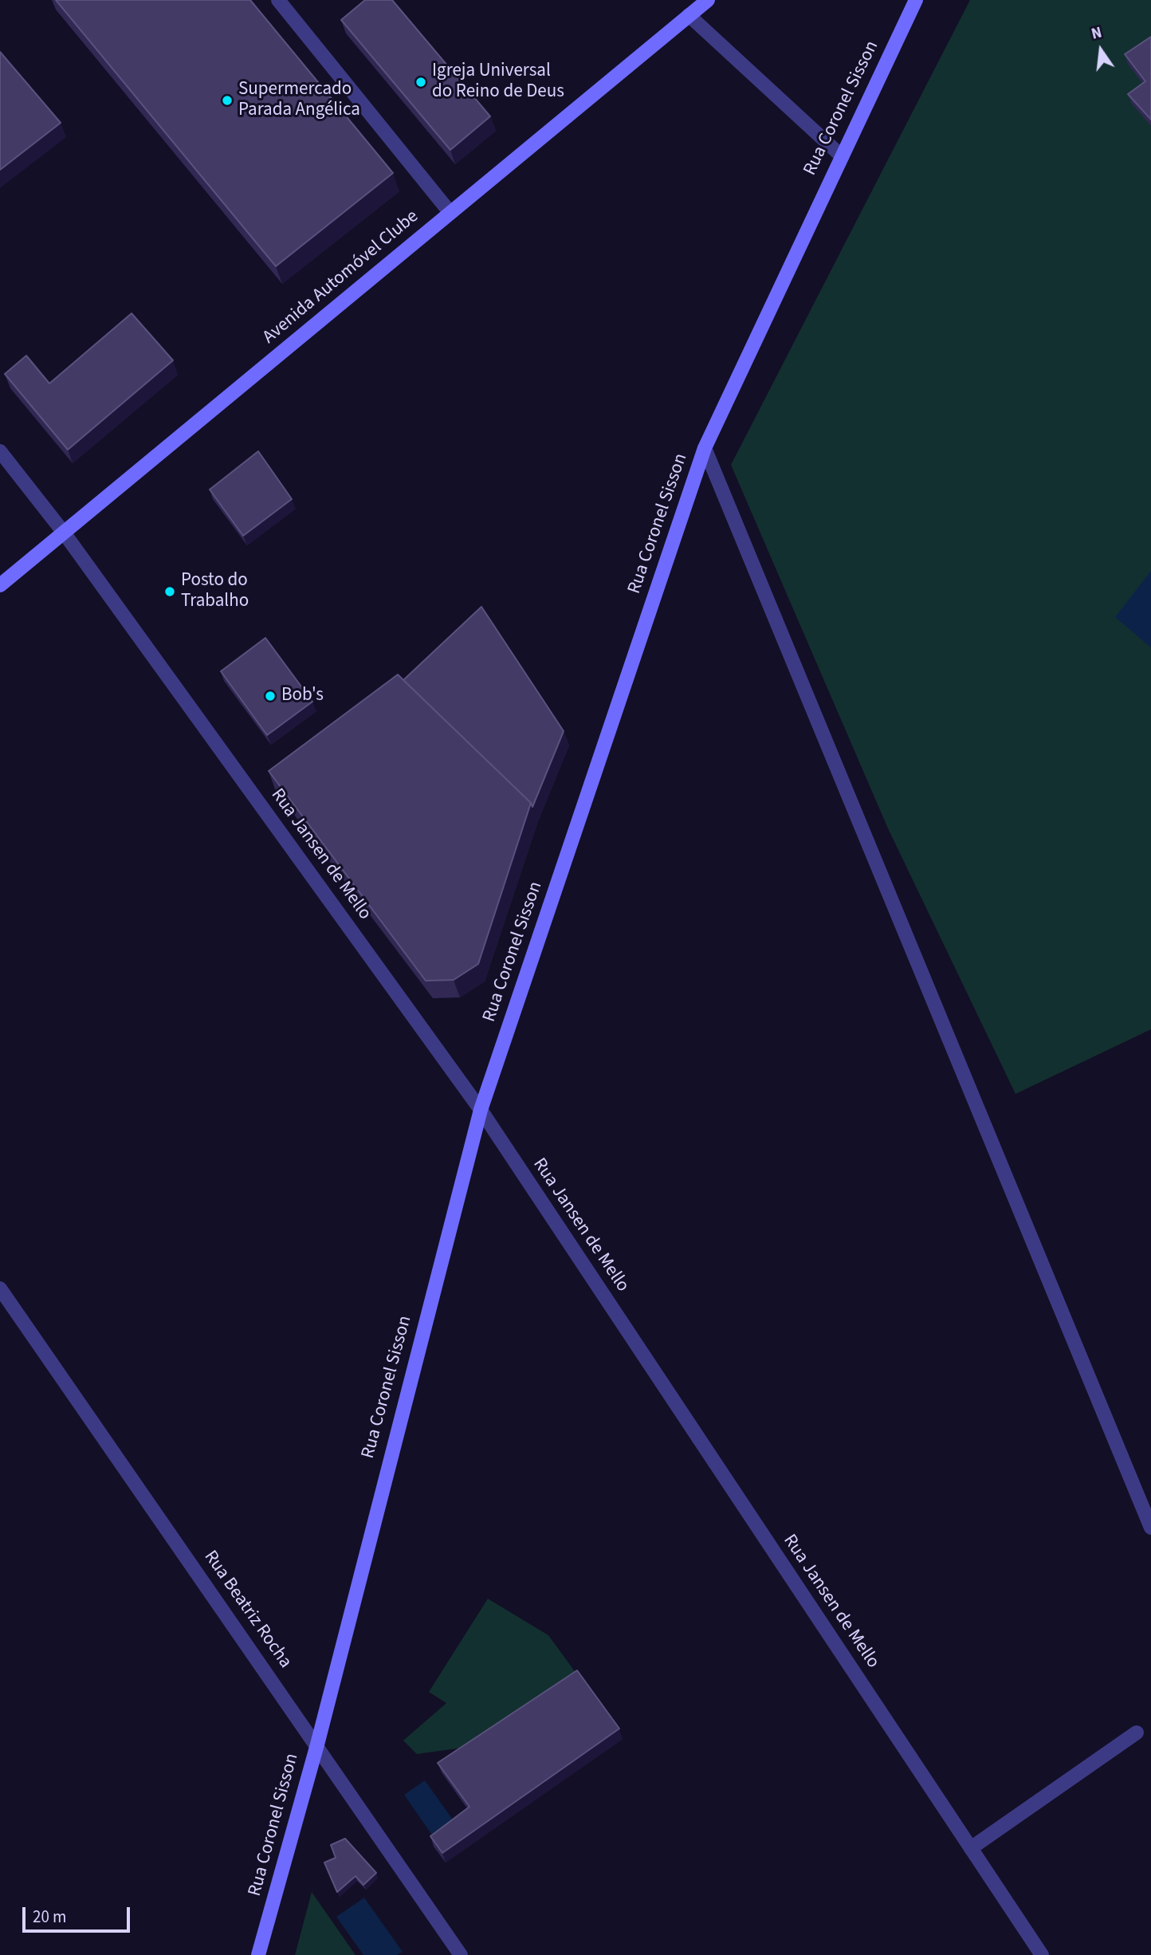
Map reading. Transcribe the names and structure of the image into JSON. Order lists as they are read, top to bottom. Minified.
{"streets":{"main road":["Rua Coronel Sisson","Avenida Automóvel Clube"],"street":["Rua Jansen de Mello","Rua Beatriz Rocha"]},"crossings":[["Rua Coronel Sisson","Rua Jansen de Mello"],["Rua Coronel Sisson","Rua Beatriz Rocha"],["Avenida Automóvel Clube","Rua Jansen de Mello"]],"places":["Igreja Universal do Reino de Deus","Supermercado Parada Angélica","Posto do Trabalho","Bob's"],"scale_bar":"20 m","north":"top"}
